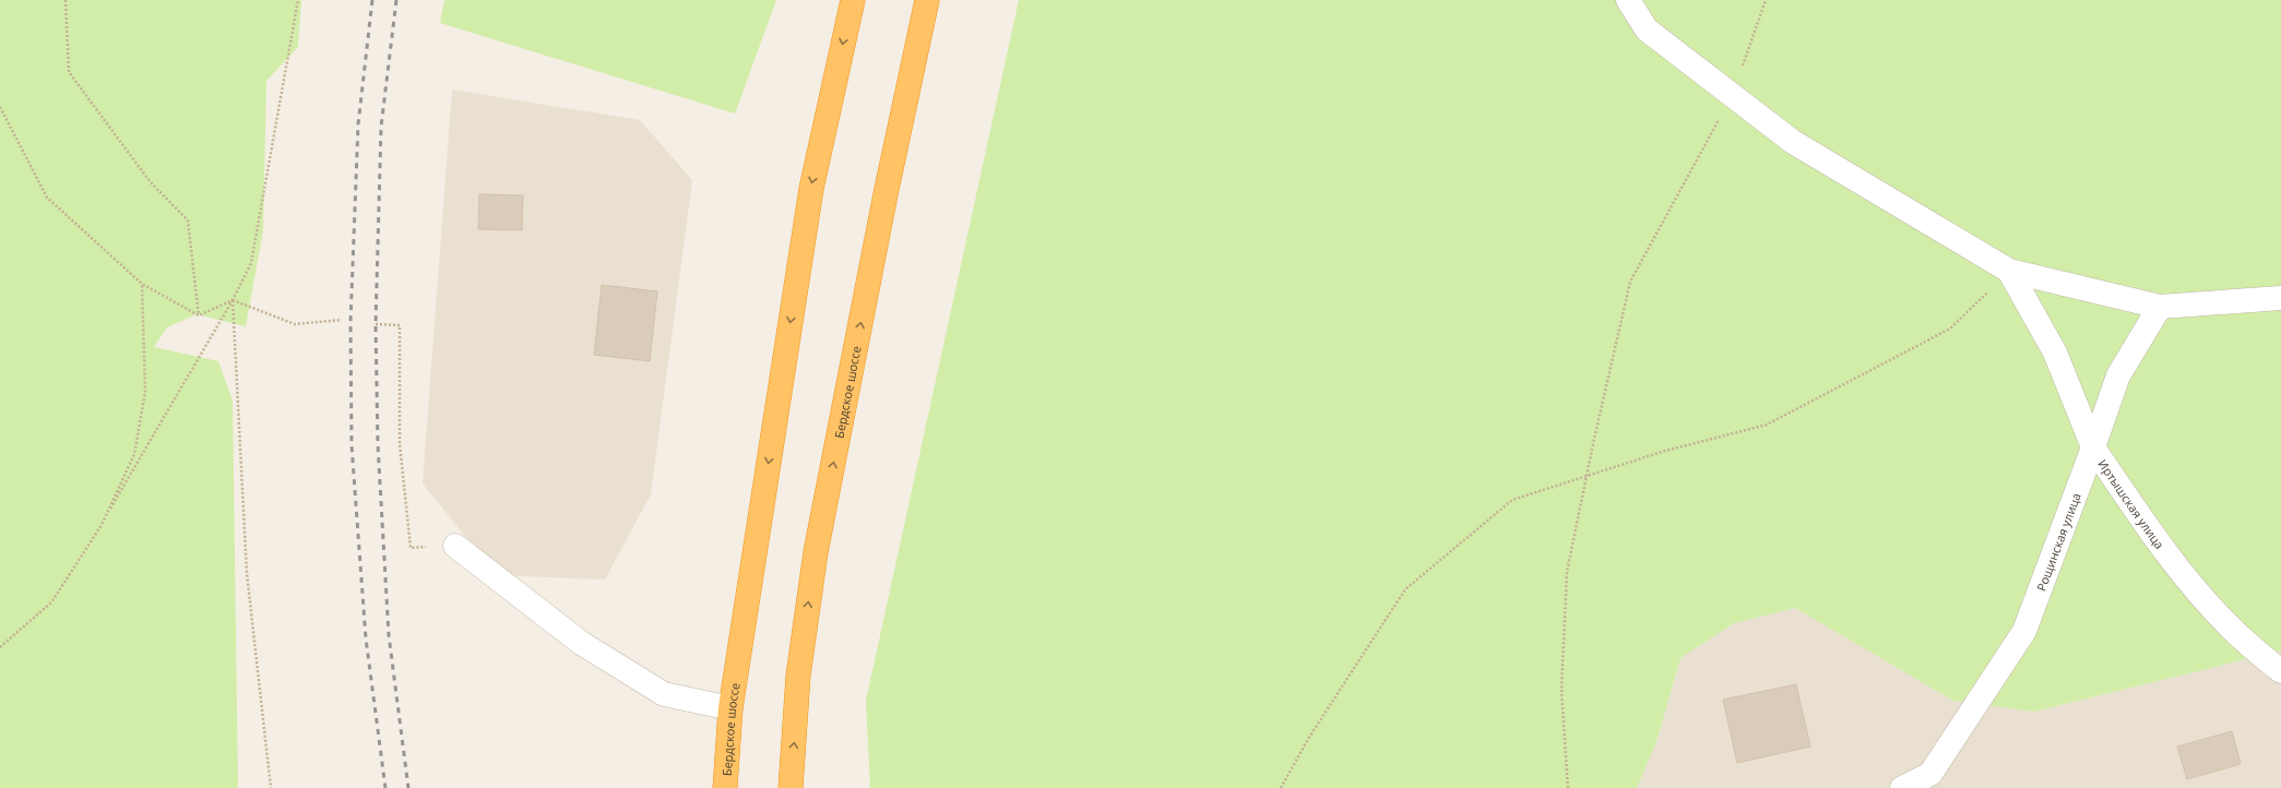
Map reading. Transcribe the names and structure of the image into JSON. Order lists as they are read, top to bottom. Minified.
{"streets":{"highway":["Бердское шоссе"],"street":["Иртышская улица","Рощинская улица"]},"crossings":[["Иртышская улица","Рощинская улица"]]}
